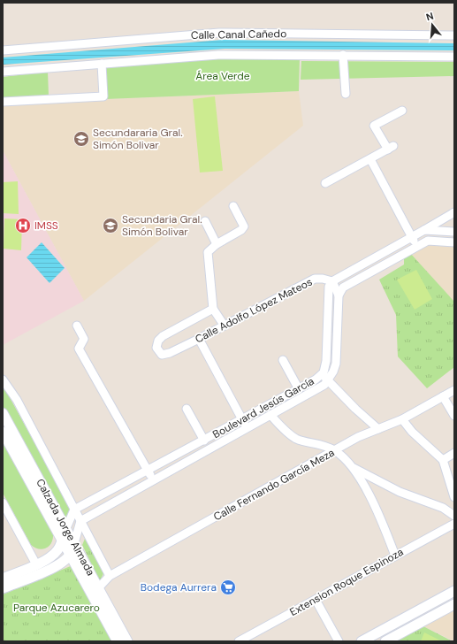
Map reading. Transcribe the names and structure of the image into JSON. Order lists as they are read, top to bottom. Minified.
{"streets":{"street":["Calle Canal Cañedo","Calle Adolfo López Mateos","Boulevard Jesús García","Calle Fernando García Meza","Calzada Jorge Almada","Extension Roque Espinoza"]},"crossings":[["Calle Adolfo López Mateos","Boulevard Jesús García"],["Calle Fernando García Meza","Calzada Jorge Almada"]],"parks":["Área Verde","Parque Azucarero"],"places":{"school or university":["Secundararia Gral. Simón Bolivar","Secundaria Gral. Simón Bolivar"],"hospital":["IMSS"],"supermarket":["Bodega Aurrera"]},"north":"top"}
